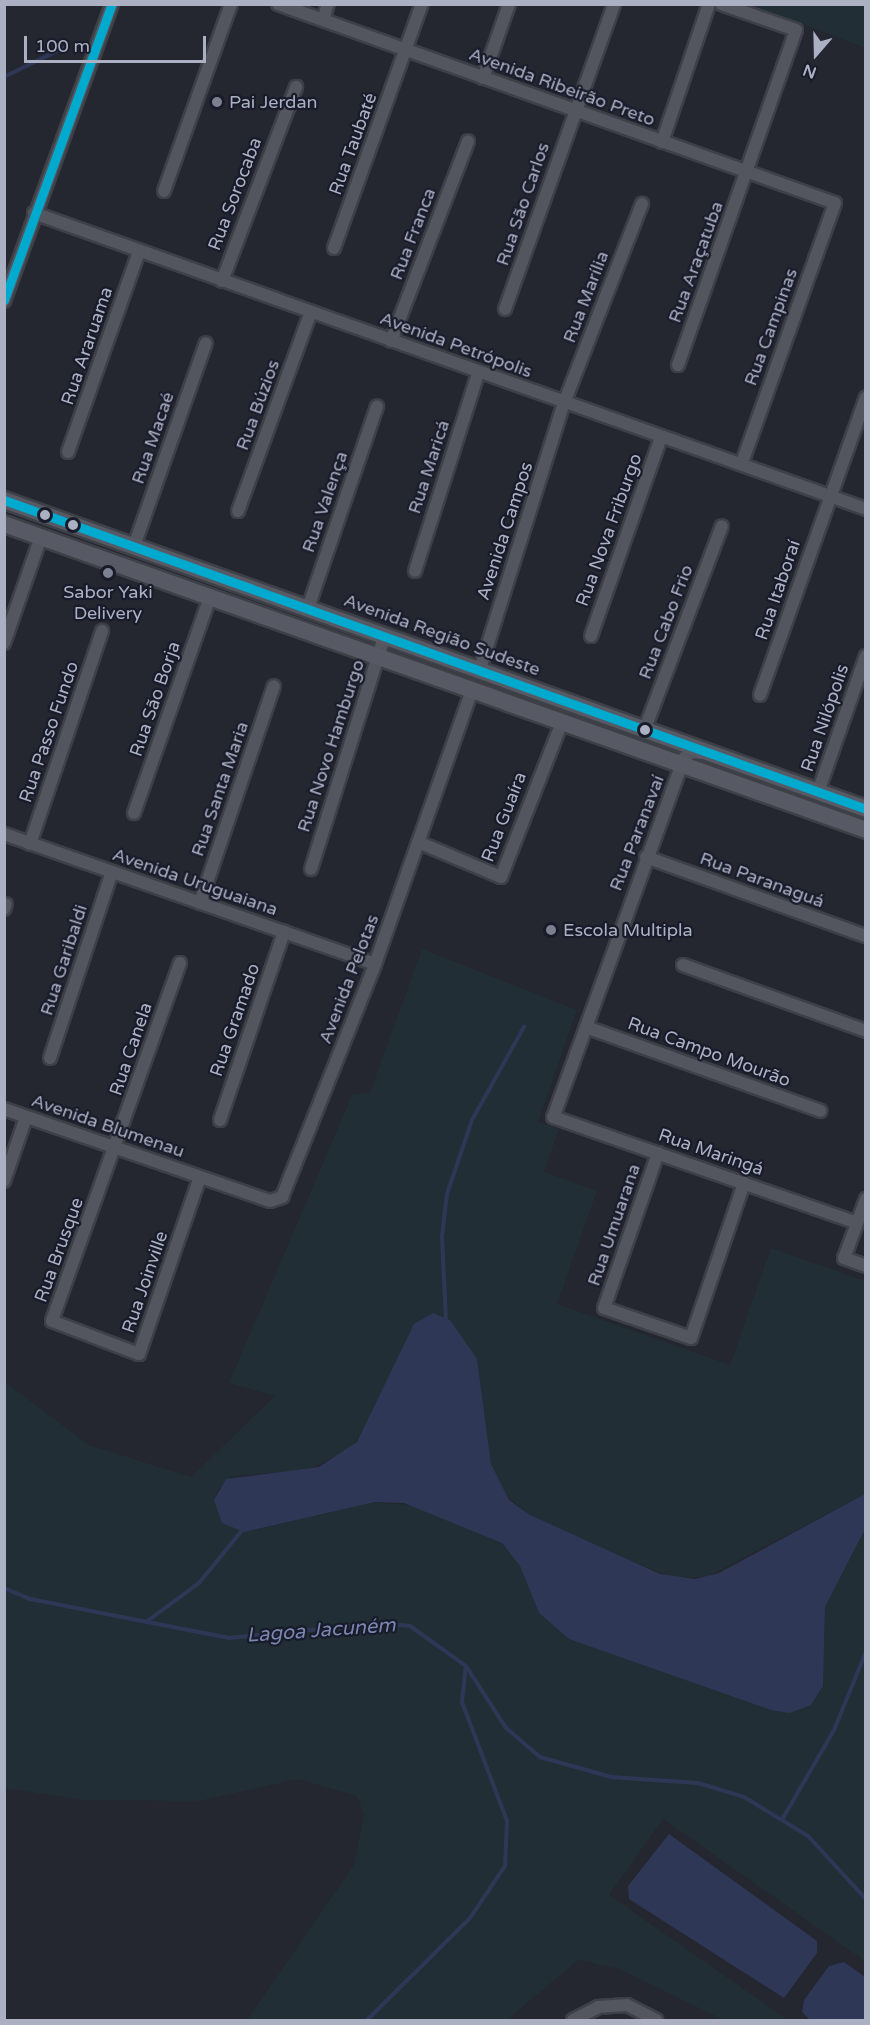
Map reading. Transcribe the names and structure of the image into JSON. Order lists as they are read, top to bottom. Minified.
{"streets":{"street":["Avenida Ribeirão Preto","Rua Taubaté","Rua Sorocaba","Rua São Carlos","Rua Franca","Rua Araçatuba","Rua Marília","Rua Campinas","Avenida Petrópolis","Rua Araruama","Rua Búzios","Rua Macaé","Rua Maricá","Rua Valença","Rua Nova Friburgo","Avenida Campos","Rua Itaboraí","Rua Cabo Frio","Avenida Região Sudeste","Rua São Borja","Rua Nilópolis","Rua Passo Fundo","Rua Novo Hamburgo","Rua Santa Maria","Rua Guaíra","Rua Paranavaí","Rua Paranaguá","Avenida Uruguaiana","Rua Garibaldi","Avenida Pelotas","Rua Gramado","Rua Canela","Rua Campo Mourão","Avenida Blumenau","Rua Maringá","Rua Umuarana","Rua Brusque","Rua Joinville"]},"crossings":[["Avenida Ribeirão Preto","Rua Taubaté"],["Avenida Ribeirão Preto","Rua São Carlos"],["Avenida Ribeirão Preto","Rua Araçatuba"],["Avenida Ribeirão Preto","Rua Campinas"],["Rua Sorocaba","Avenida Petrópolis"],["Rua Franca","Avenida Petrópolis"],["Rua Marília","Avenida Petrópolis"],["Rua Marília","Avenida Campos"],["Rua Campinas","Avenida Petrópolis"],["Avenida Petrópolis","Rua Araruama"],["Avenida Petrópolis","Rua Búzios"],["Avenida Petrópolis","Rua Maricá"],["Avenida Petrópolis","Rua Nova Friburgo"],["Avenida Petrópolis","Avenida Campos"],["Avenida Petrópolis","Rua Itaboraí"],["Rua Macaé","Avenida Região Sudeste"],["Rua Valença","Avenida Região Sudeste"],["Avenida Campos","Avenida Região Sudeste"],["Rua Cabo Frio","Avenida Região Sudeste"],["Avenida Região Sudeste","Rua Nilópolis"],["Avenida Região Sudeste","Rua Novo Hamburgo"],["Avenida Região Sudeste","Rua Paranavaí"],["Rua Passo Fundo","Avenida Uruguaiana"],["Rua Santa Maria","Avenida Uruguaiana"],["Rua Guaíra","Avenida Pelotas"],["Rua Paranavaí","Rua Paranaguá"],["Rua Paranavaí","Rua Campo Mourão"],["Rua Paranavaí","Rua Maringá"],["Avenida Uruguaiana","Rua Garibaldi"],["Avenida Uruguaiana","Avenida Pelotas"],["Avenida Uruguaiana","Rua Gramado"],["Avenida Pelotas","Avenida Blumenau"],["Avenida Pelotas","Rua Joinville"],["Rua Canela","Avenida Blumenau"],["Rua Canela","Rua Brusque"],["Avenida Blumenau","Rua Brusque"],["Avenida Blumenau","Rua Joinville"],["Rua Maringá","Rua Umuarana"],["Rua Brusque","Rua Joinville"]],"water":["Lagoa Jacuném"],"places":["Pai Jerdan","Sabor Yaki Delivery","Escola Multipla"],"scale_bar":"100 m","north":"bottom"}
